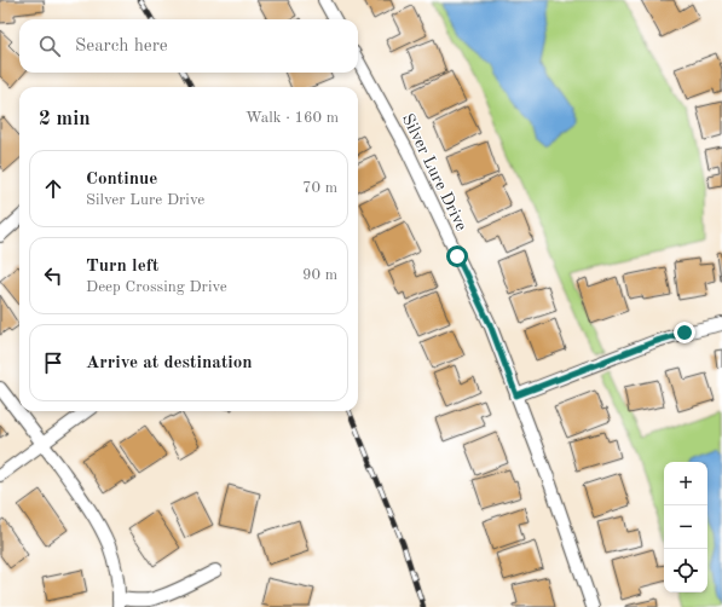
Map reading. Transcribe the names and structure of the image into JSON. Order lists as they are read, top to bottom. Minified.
{"streets":{"street":["Silver Lure Drive"]},"page":{"search":"Search here","heading":["2 min","Walk · 160 m"],"list":[["Continue","Silver Lure Drive","70 m"],["Turn left","Deep Crossing Drive","90 m"],"Arrive at destination"],"map_buttons":["+","−"]}}
